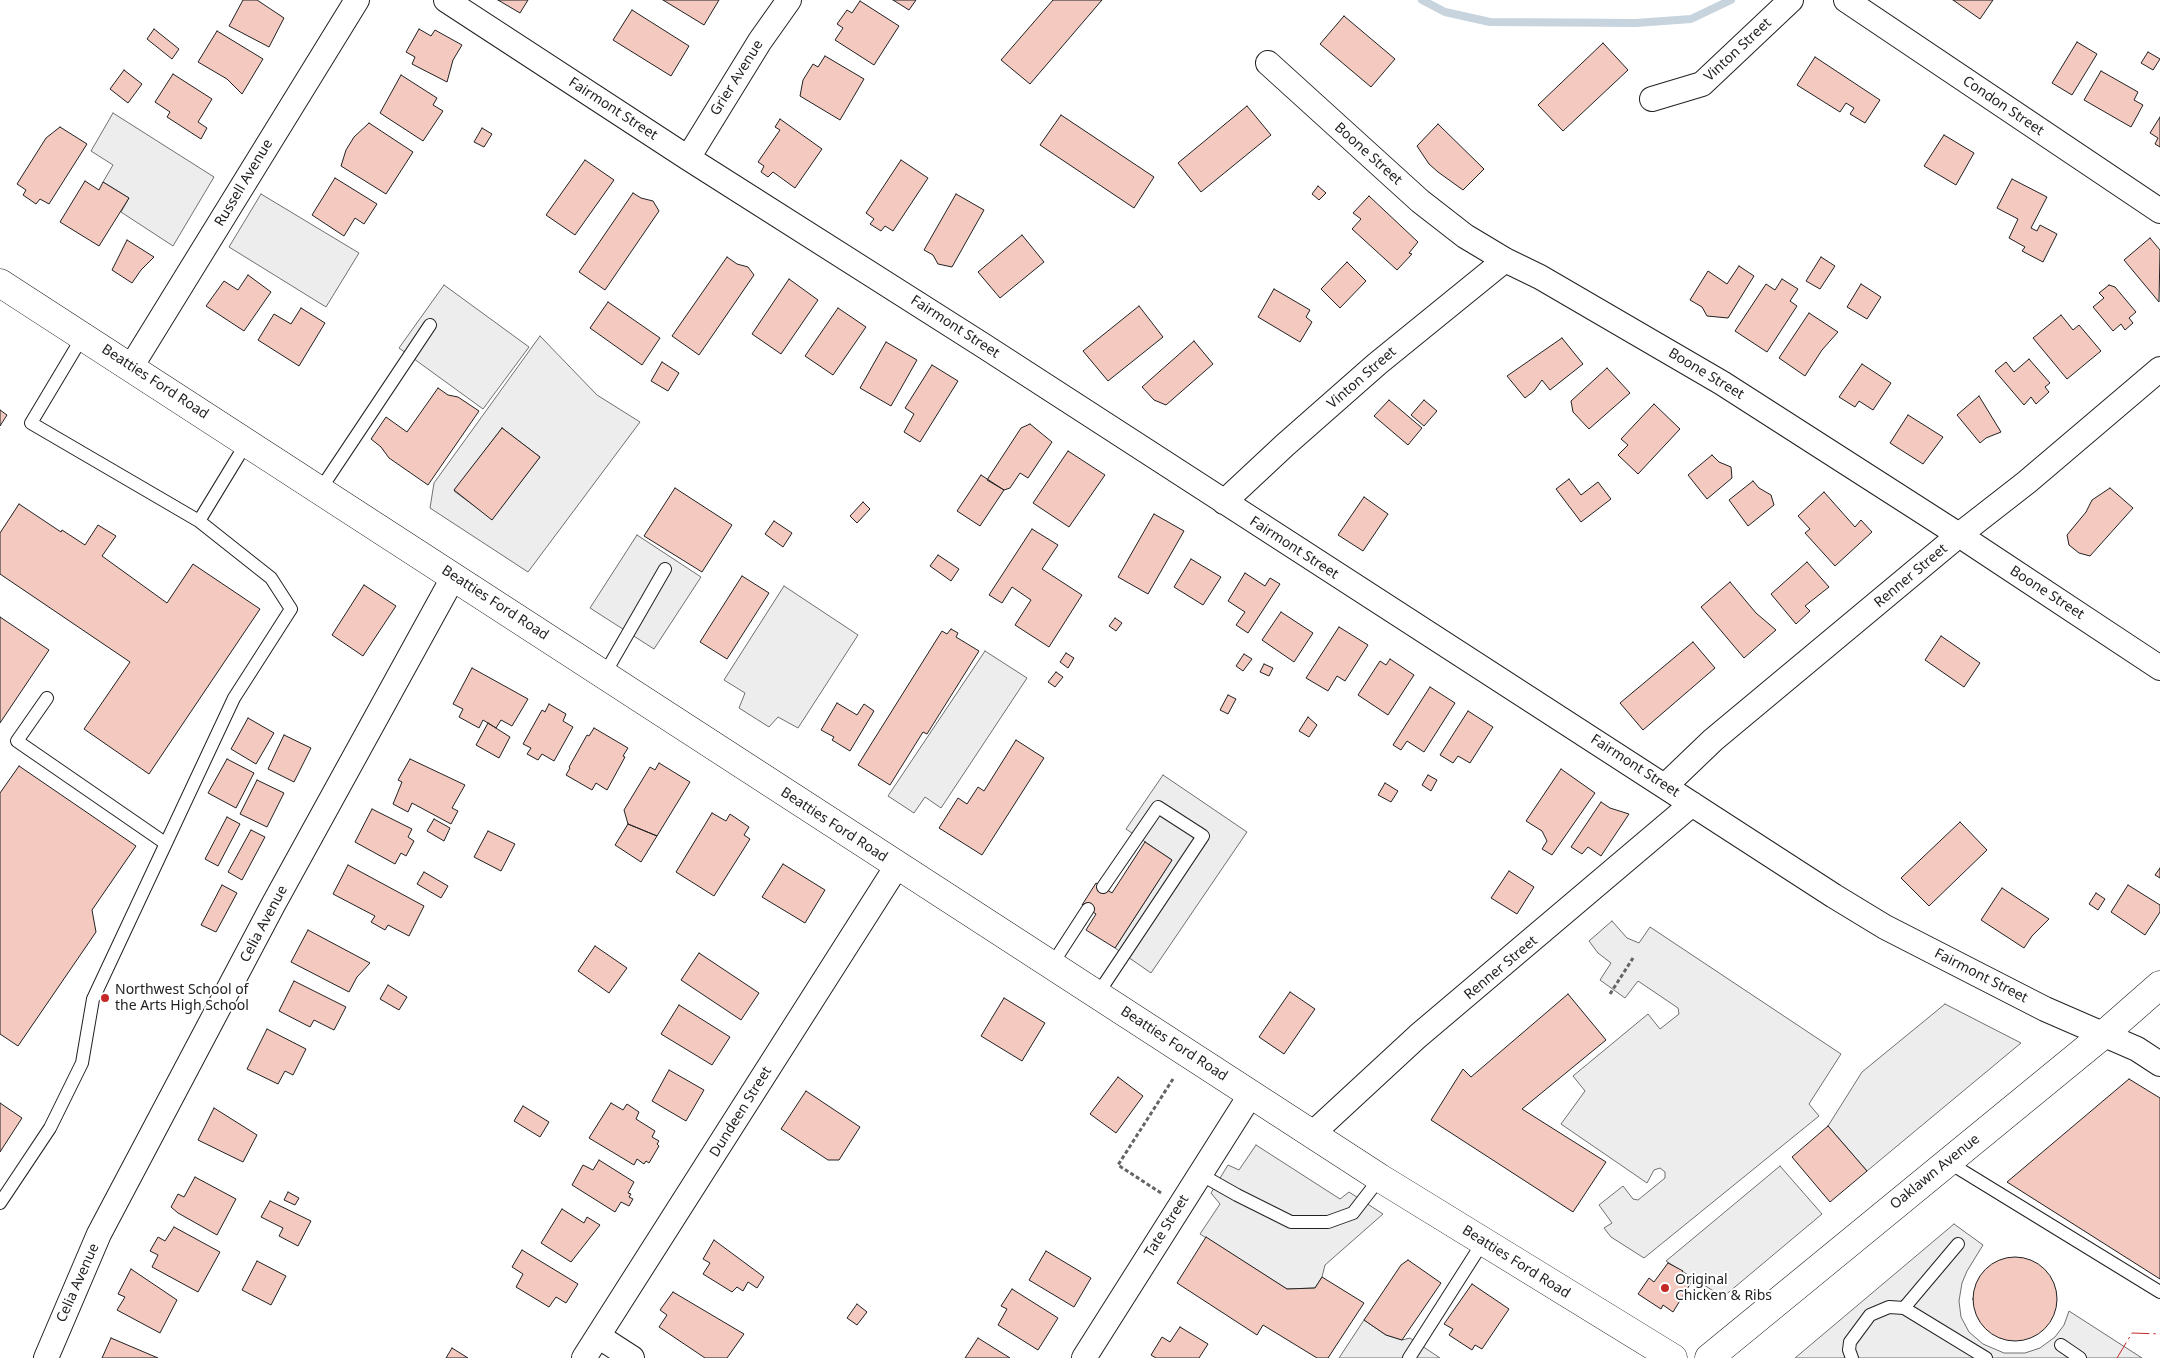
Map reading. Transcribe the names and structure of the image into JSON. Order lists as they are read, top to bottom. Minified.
{"streets":{"main road":["Beatties Ford Road","Oaklawn Avenue"],"street":["Vinton Street","Grier Avenue","Condon Street","Fairmont Street","Boone Street","Russell Avenue","Renner Street","Celia Avenue","Dundeen Street","Tate Street"]},"crossings":[["Vinton Street","Fairmont Street"],["Vinton Street","Boone Street"],["Grier Avenue","Fairmont Street"],["Fairmont Street","Renner Street"],["Fairmont Street","Oaklawn Avenue"],["Boone Street","Renner Street"],["Russell Avenue","Beatties Ford Road"],["Beatties Ford Road","Renner Street"],["Beatties Ford Road","Celia Avenue"],["Beatties Ford Road","Dundeen Street"],["Beatties Ford Road","Tate Street"]],"places":["Northwest School of the Arts High School","Original Chicken & Ribs"]}
